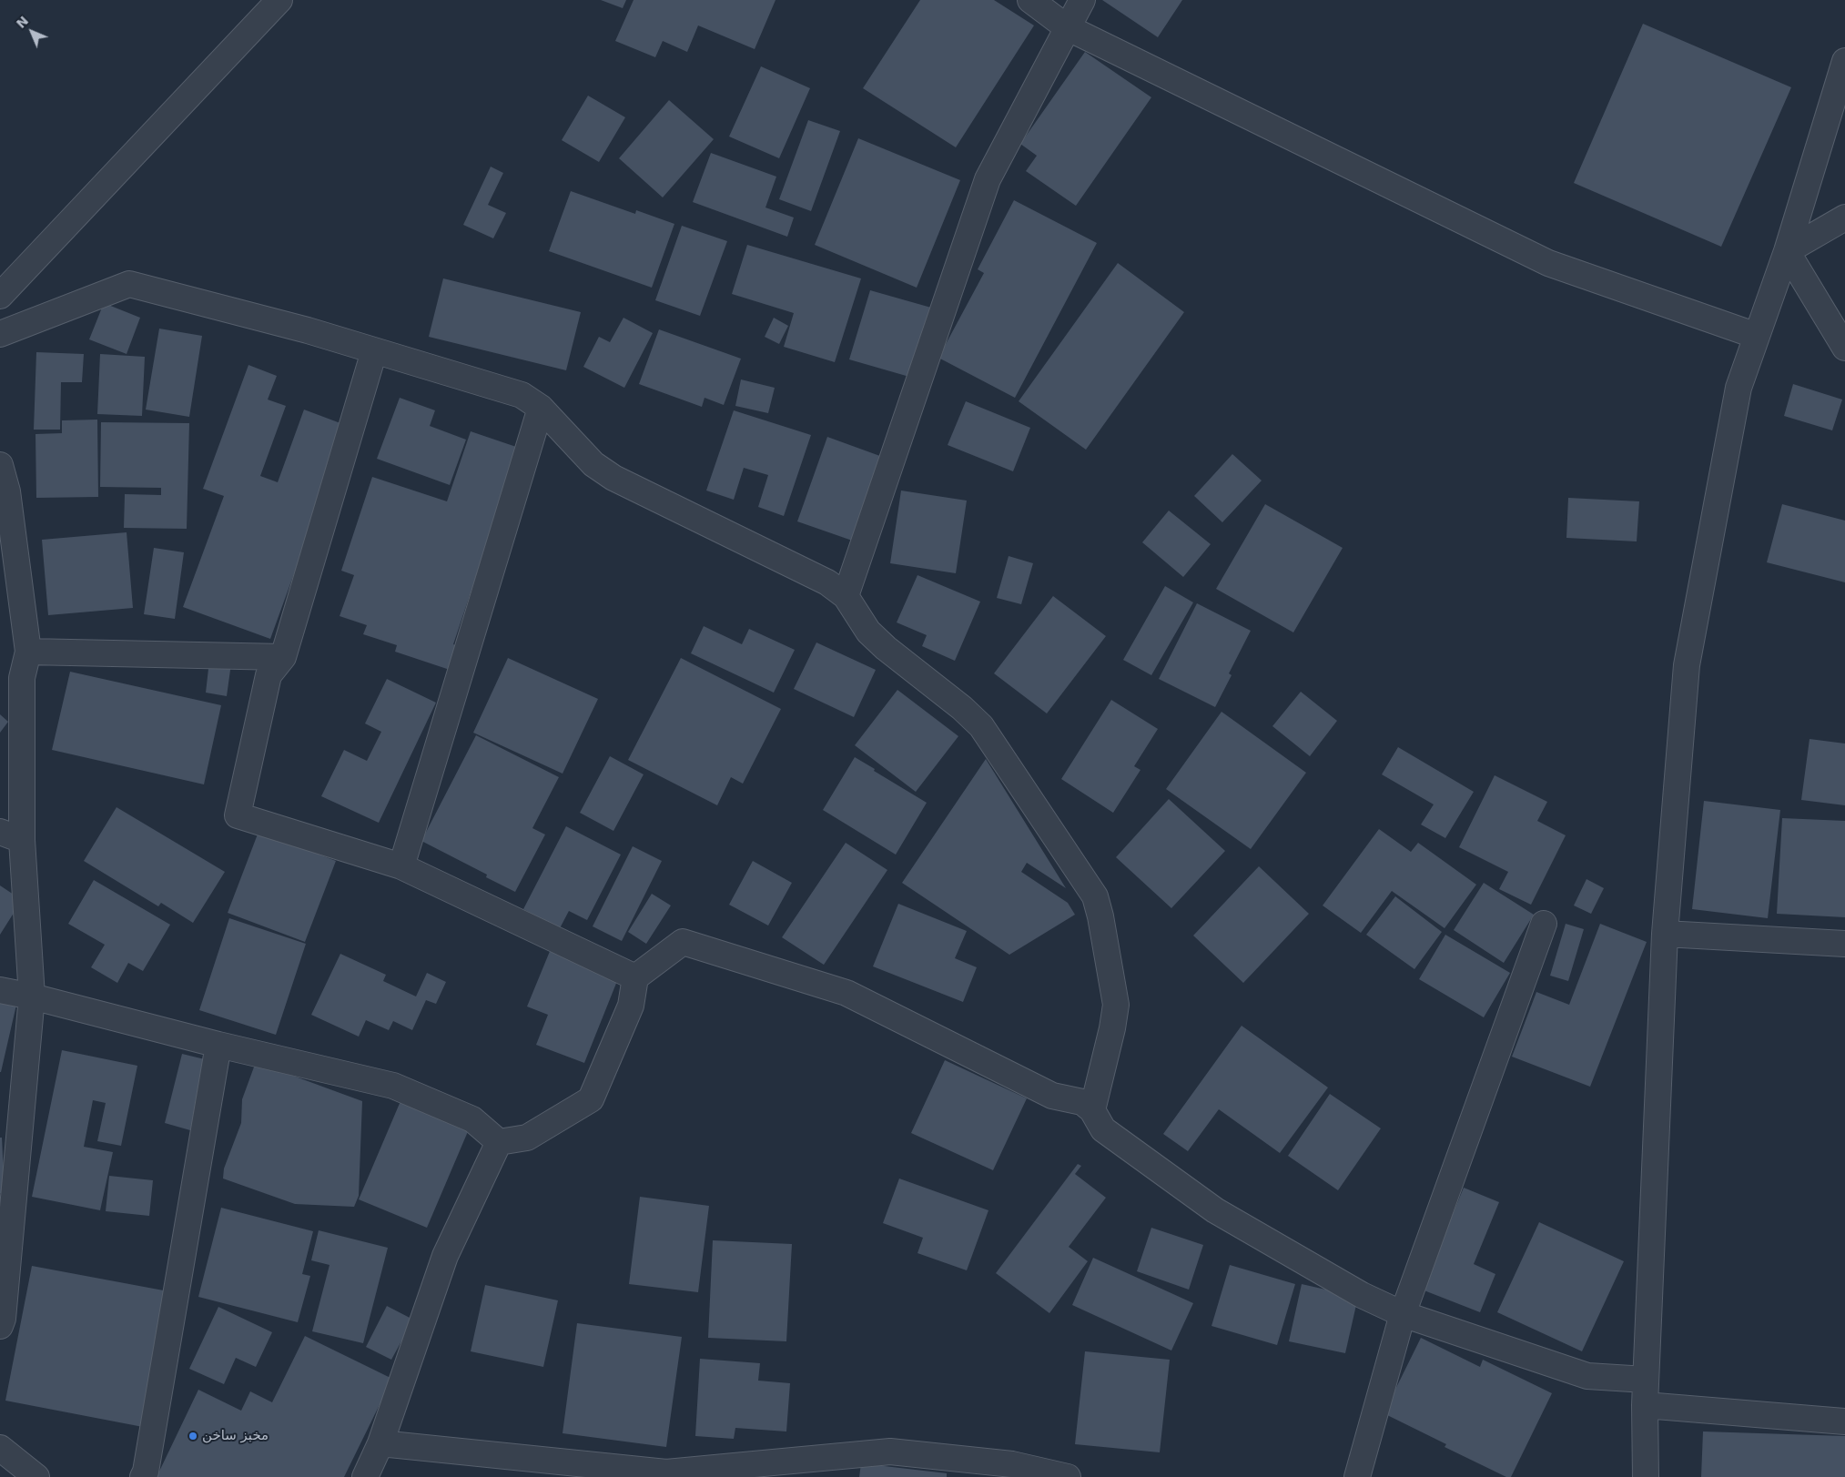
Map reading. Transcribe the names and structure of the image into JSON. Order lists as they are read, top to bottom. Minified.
{"places":["مخبز ساخن"],"north":"top left"}
